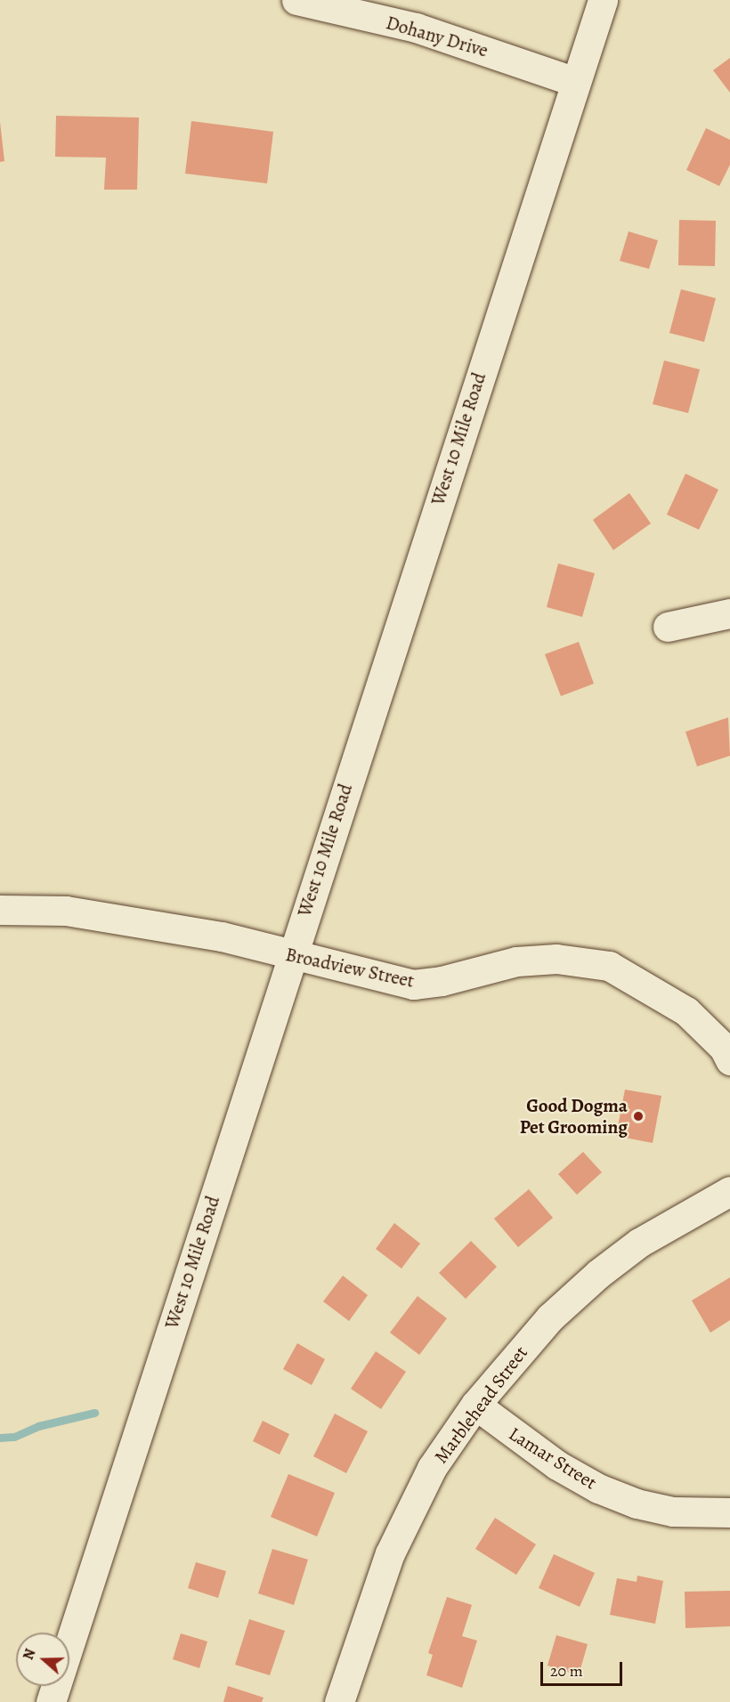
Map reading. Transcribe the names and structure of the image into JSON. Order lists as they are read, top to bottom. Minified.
{"streets":{"street":["Dohany Drive","West 10 Mile Road","Broadview Street","Marblehead Street","Lamar Street"]},"crossings":[["Dohany Drive","West 10 Mile Road"],["West 10 Mile Road","Broadview Street"],["Marblehead Street","Lamar Street"]],"places":["Good Dogma Pet Grooming"],"scale_bar":"20 m","north":"left"}
